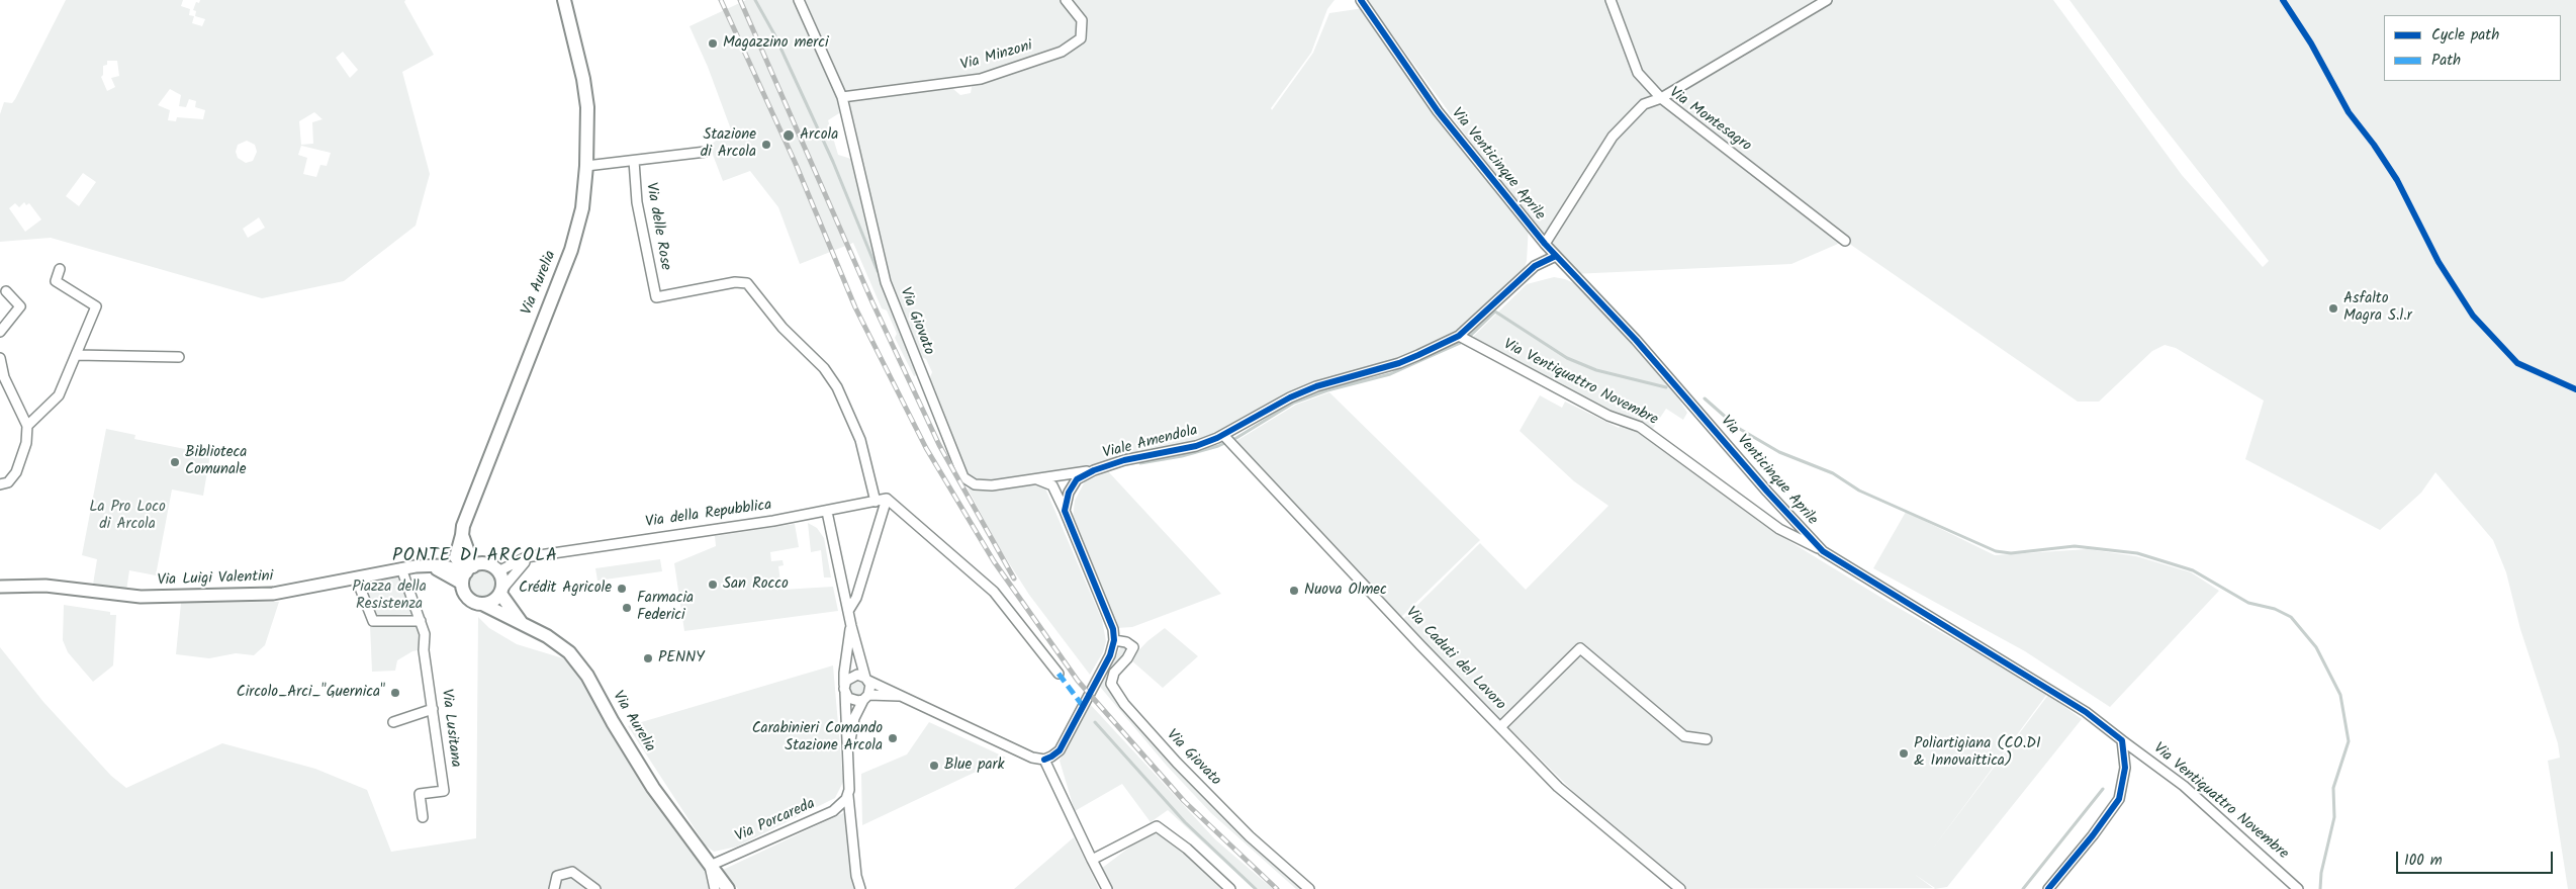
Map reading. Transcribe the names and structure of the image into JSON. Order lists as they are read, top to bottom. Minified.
{"streets":{"main road":["Via Aurelia"],"street":["Via Minzoni","Via Montesagro","Via Venticinque Aprile","Via delle Rose","Via Giovato","Via Ventiquattro Novembre","Viale Amendola","Via della Repubblica","Via Luigi Valentini","Via Caduti del Lavoro","Via Lusitana","Via Porcareda"]},"crossings":[["Via Minzoni","Via Giovato"],["Via Montesagro","Via Venticinque Aprile"],["Via Venticinque Aprile","Via Ventiquattro Novembre"],["Via Venticinque Aprile","Viale Amendola"],["Via delle Rose","Via della Repubblica"],["Via Aurelia","Via della Repubblica"],["Via Aurelia","Via Luigi Valentini"],["Via Aurelia","Via Porcareda"],["Via Giovato","Viale Amendola"],["Via Ventiquattro Novembre","Viale Amendola"],["Viale Amendola","Via Caduti del Lavoro"],["Via della Repubblica","Via Luigi Valentini"],["Via Luigi Valentini","Via Lusitana"]],"districts":["PONTE DI ARCOLA"],"parks":["La Pro Loco di Arcola","Piazza della Resistenza"],"places":["Magazzino merci","Arcola","Stazione di Arcola","Asfalto Magra S.l.r","Biblioteca Comunale","San Rocco","Crédit Agricole","Nuova Olmec","Farmacia Federici","PENNY","Circolo_Arci_\"Guernica\"","Carabinieri Comando Stazione Arcola","Poliartigiana (CO.DI & Innovaittica)","Blue park"],"legend":["Cycle path","Path"],"scale_bar":"100 m"}
